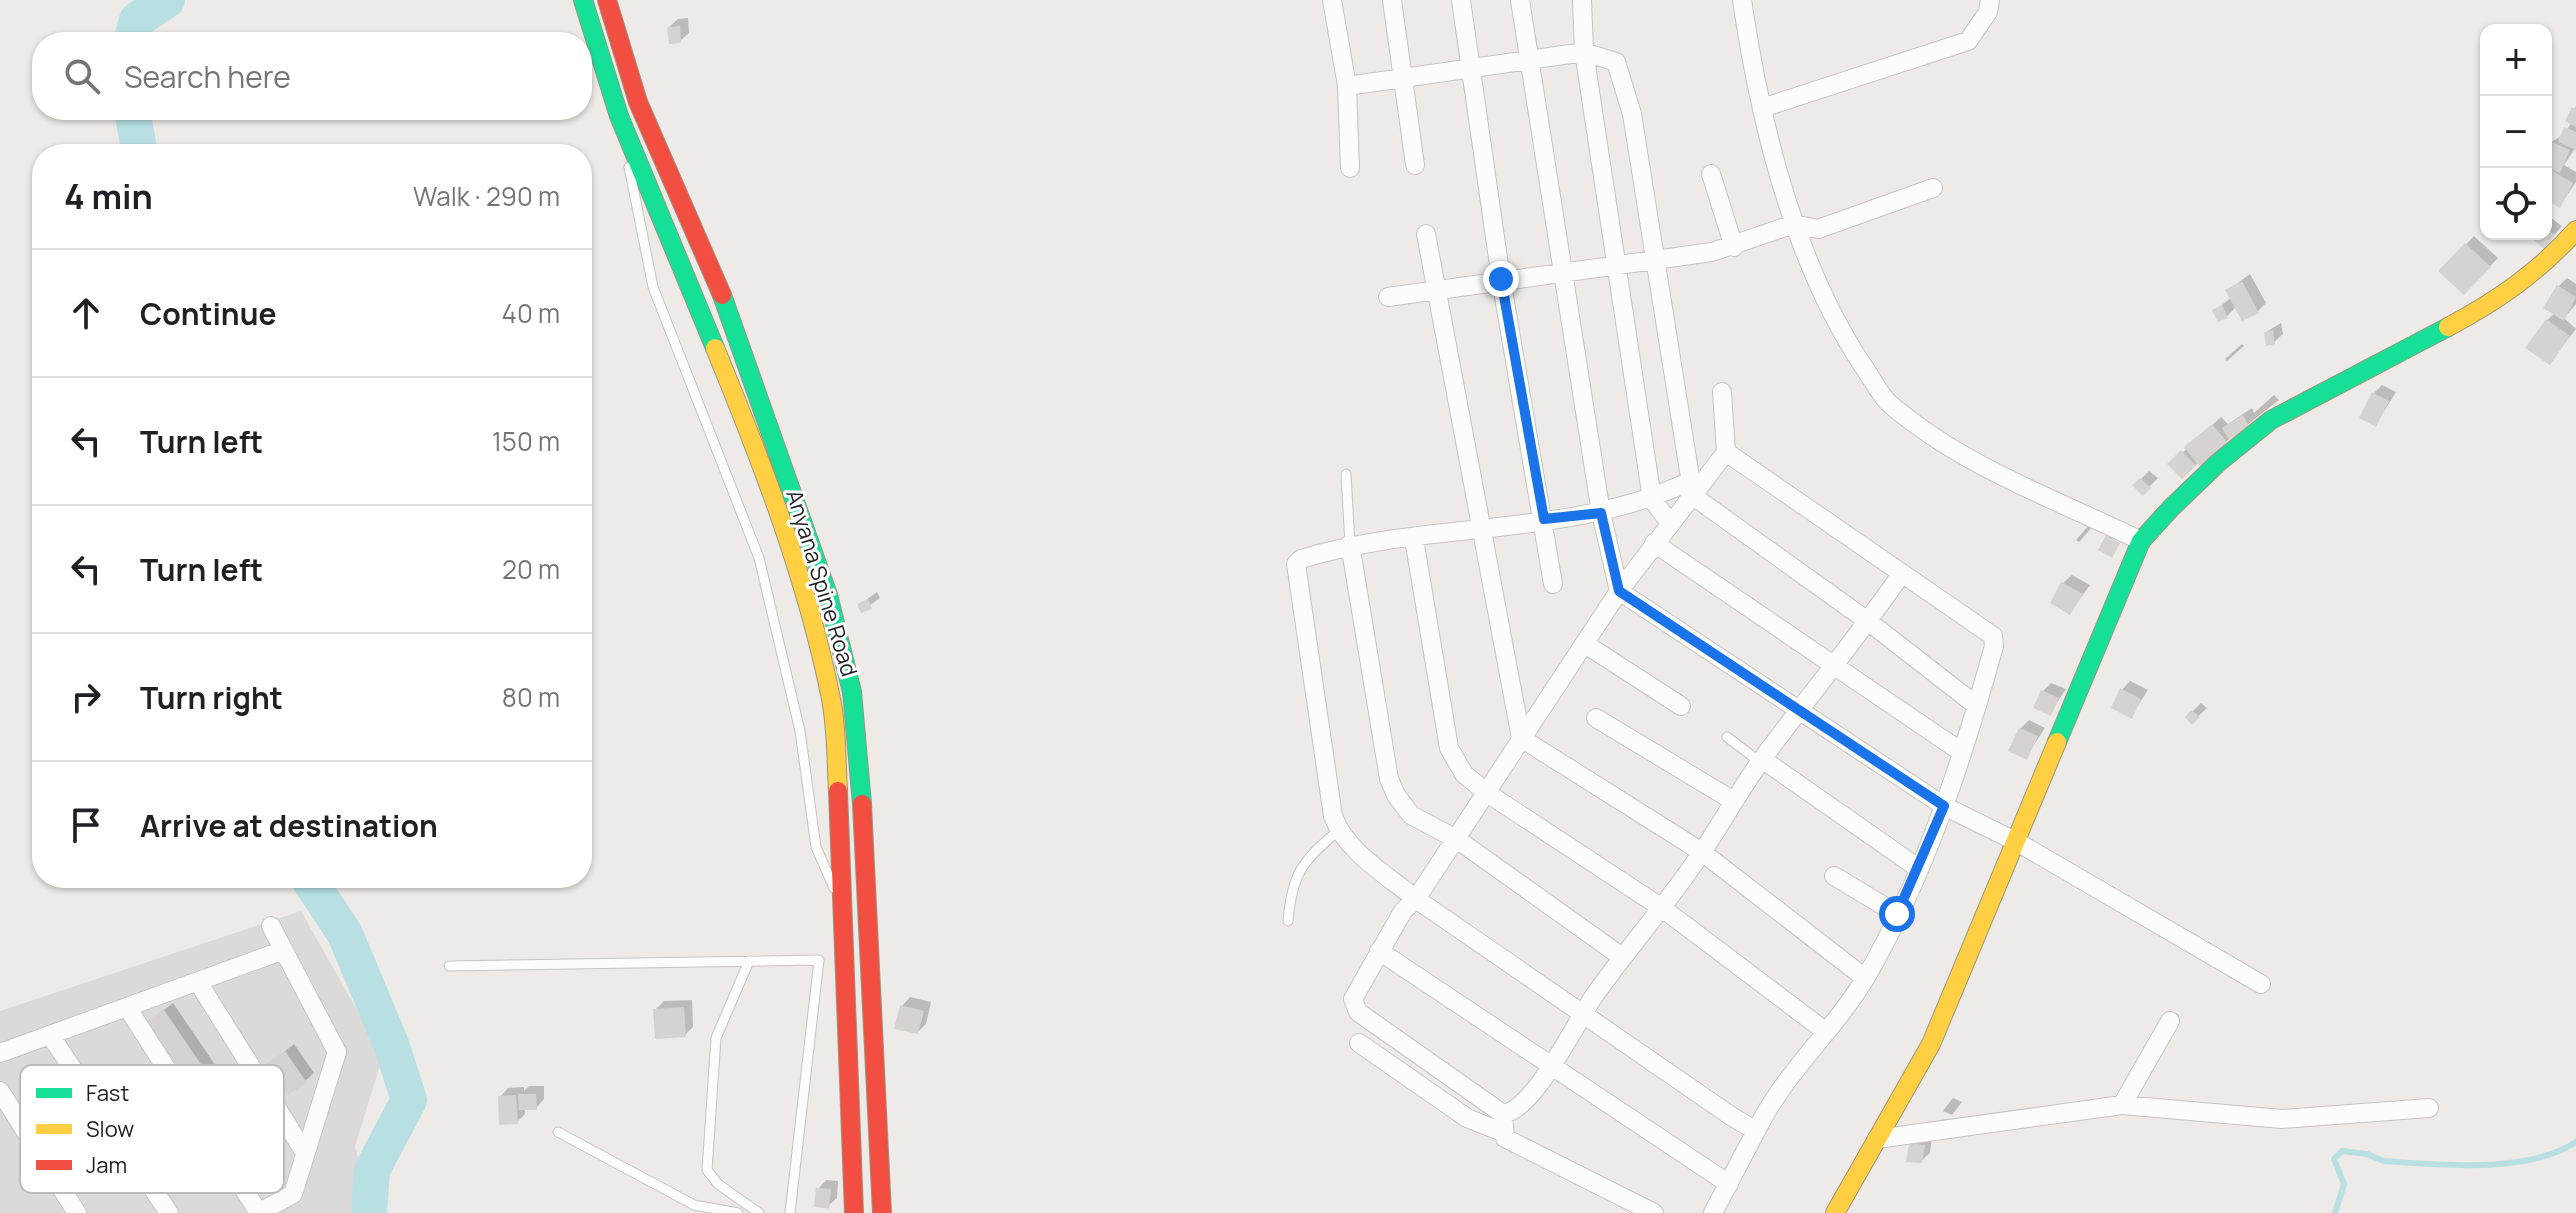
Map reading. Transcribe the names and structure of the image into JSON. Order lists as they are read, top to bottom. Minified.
{"streets":{"main road":["Anyana Spine Road"]},"legend":["Fast","Slow","Jam"],"page":{"map_buttons":["+","−"],"search":"Search here","heading":["4 min","Walk · 290 m"],"list":[["Continue","40 m"],["Turn left","150 m"],["Turn left","20 m"],["Turn right","80 m"],"Arrive at destination"]}}
